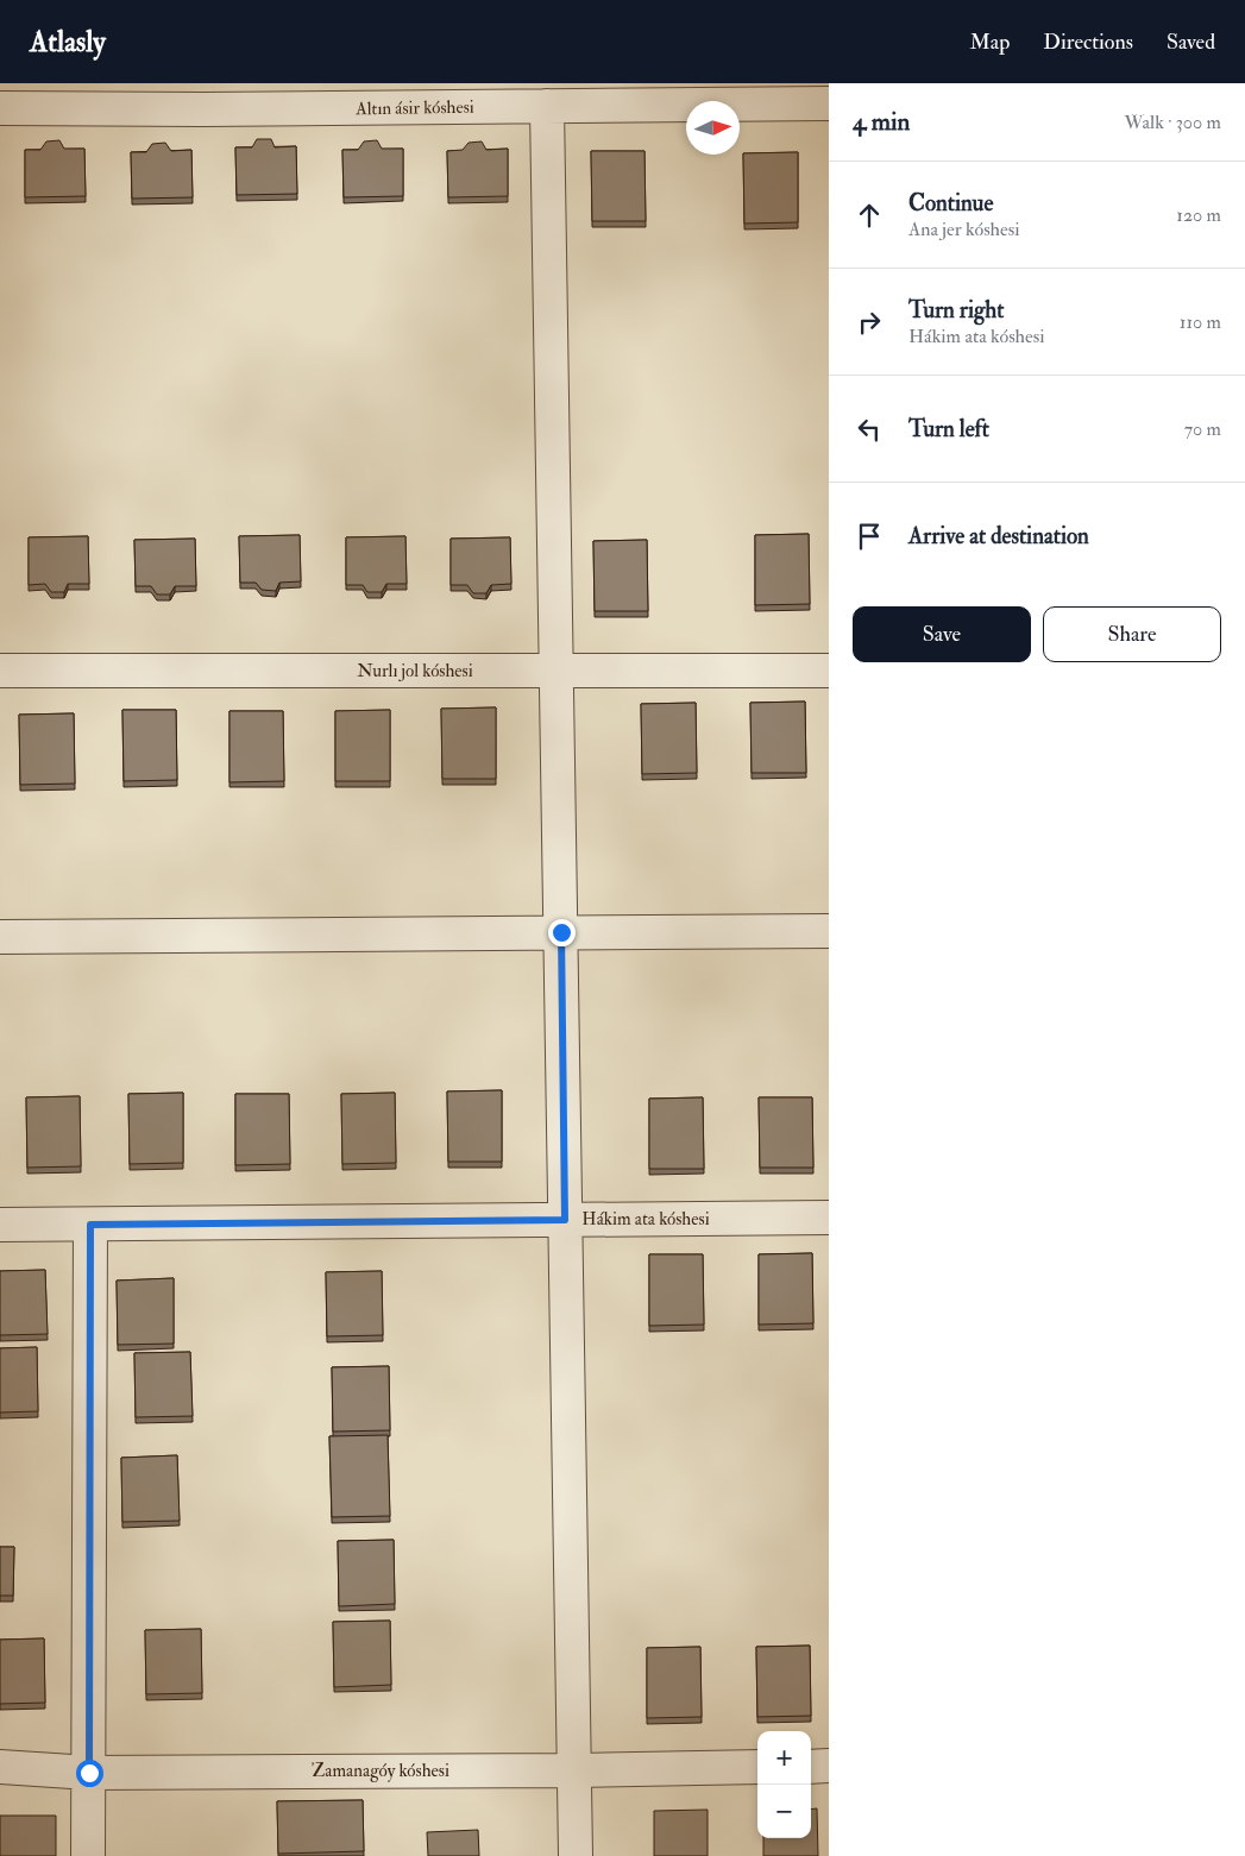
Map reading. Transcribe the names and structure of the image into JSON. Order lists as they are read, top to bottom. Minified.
{"streets":{"street":["Altın ásir kóshesi","Nurlı jol kóshesi","Hákim ata kóshesi","Zamanagóy kóshesi"]},"north":"right","page":{"header":"Atlasly","nav":["Map","Directions","Saved"],"heading":["4 min","Walk · 300 m"],"list":[["Continue","Ana jer kóshesi","120 m"],["Turn right","Hákim ata kóshesi","110 m"],["Turn left","70 m"],"Arrive at destination"],"buttons":["Save","Share"],"map_buttons":["+","−"]}}
